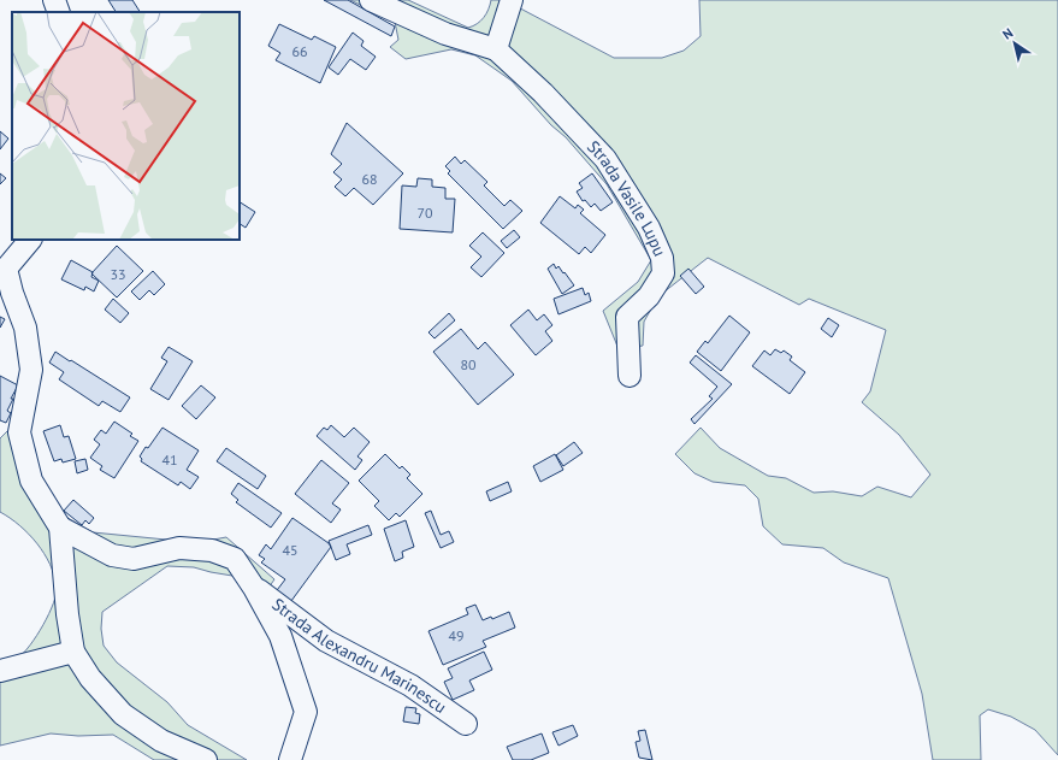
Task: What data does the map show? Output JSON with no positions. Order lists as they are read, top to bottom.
{
  "streets": {
    "street": ["Strada Vasile Lupu", "Strada Alexandru Marinescu"]
  },
  "house_numbers": [
    "66",
    "68",
    "70",
    "33",
    "80",
    "41",
    "45",
    "49"
  ],
  "north": "top left"
}
